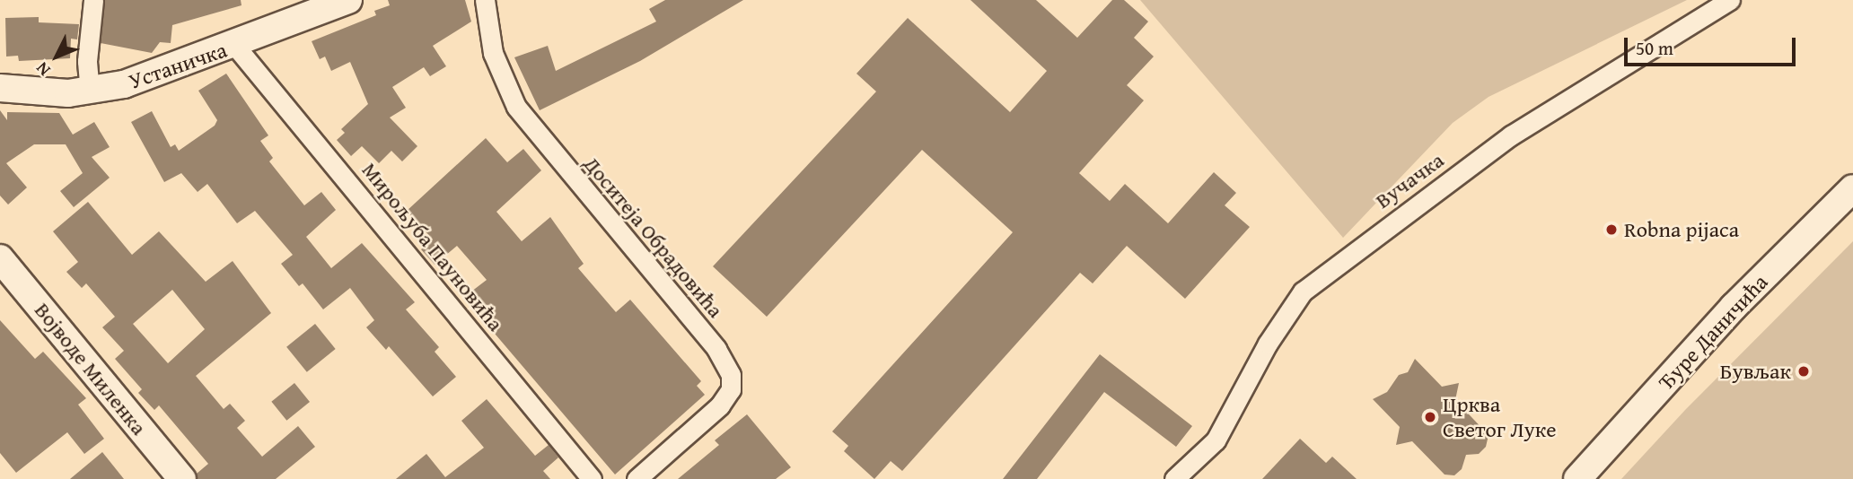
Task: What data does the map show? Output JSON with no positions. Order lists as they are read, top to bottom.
{
  "streets": {
    "street": [
      "Устаничка",
      "Вучачка",
      "Доситеја Обрадовића",
      "Мирољуба Пауновића",
      "Ђуре Даничића",
      "Војводе Миленка"
    ]
  },
  "crossings": [
    ["Устаничка", "Мирољуба Пауновића"]
  ],
  "places": ["Robna pijaca", "Бувљак", "Црква Светог Луке"],
  "scale_bar": "50 m",
  "north": "bottom left"
}
